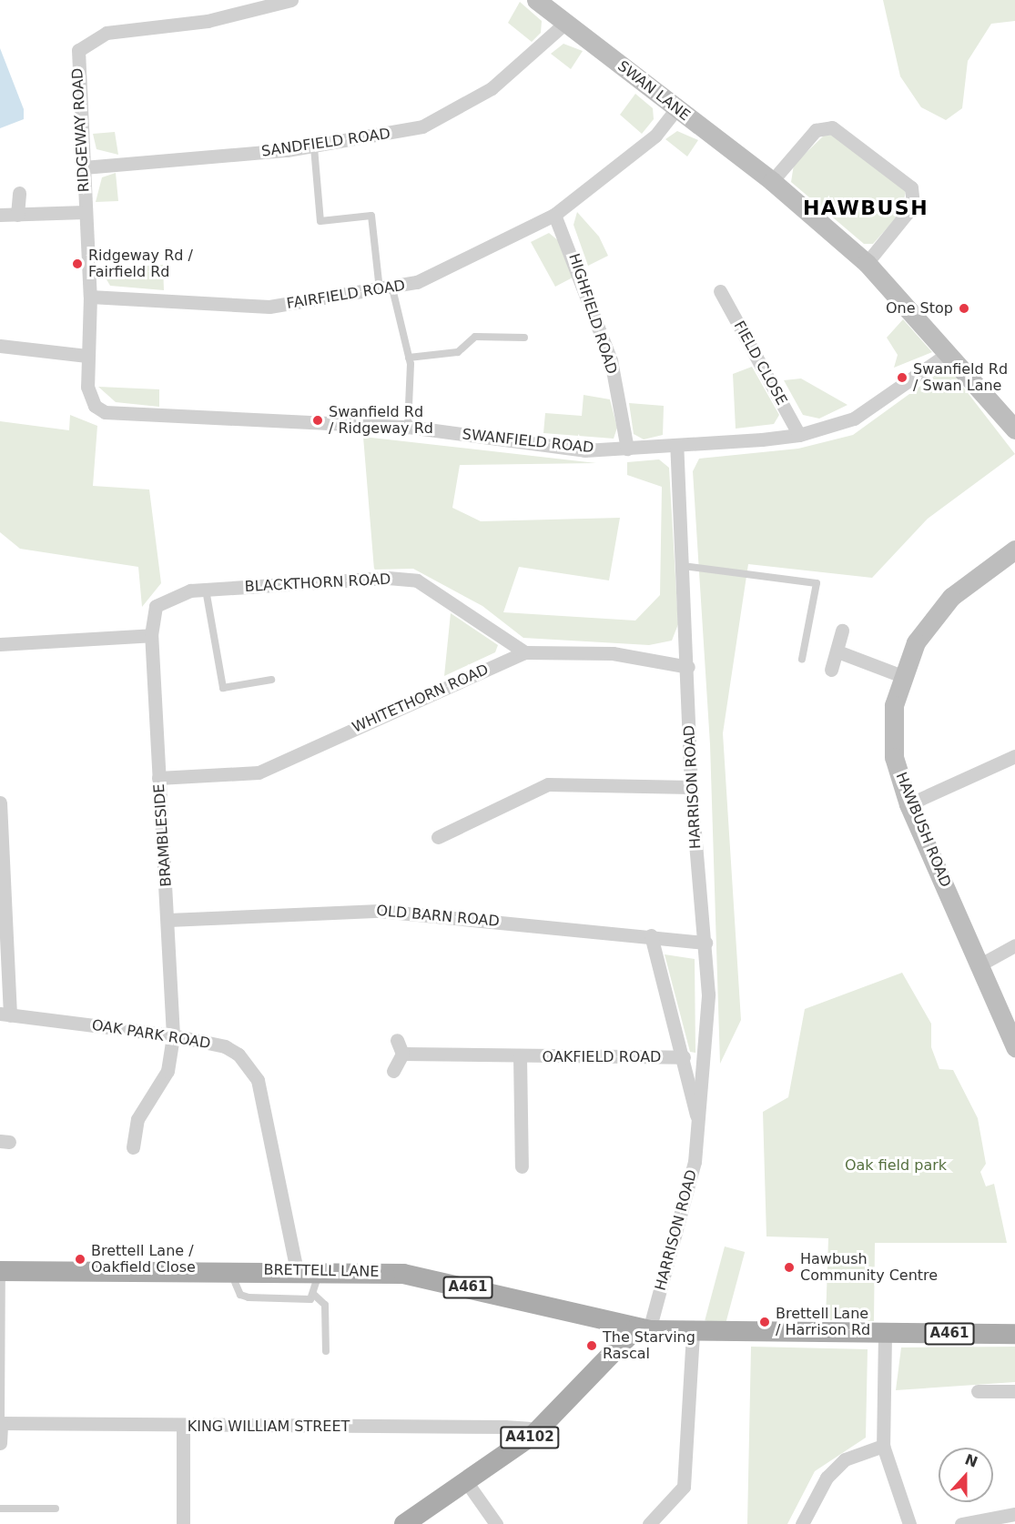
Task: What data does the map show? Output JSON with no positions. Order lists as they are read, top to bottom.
{
  "streets": {
    "main road": ["BRETTELL LANE", "A461", "A4102"],
    "street": [
      "SWAN LANE",
      "RIDGEWAY ROAD",
      "SANDFIELD ROAD",
      "FAIRFIELD ROAD",
      "HIGHFIELD ROAD",
      "FIELD CLOSE",
      "SWANFIELD ROAD",
      "BLACKTHORN ROAD",
      "WHITETHORN ROAD",
      "HARRISON ROAD",
      "HAWBUSH ROAD",
      "BRAMBLESIDE",
      "OLD BARN ROAD",
      "OAK PARK ROAD",
      "OAKFIELD ROAD",
      "KING WILLIAM STREET"
    ]
  },
  "crossings": [
    ["SWAN LANE", "SANDFIELD ROAD"],
    ["SWAN LANE", "FAIRFIELD ROAD"],
    ["SWAN LANE", "SWANFIELD ROAD"],
    ["RIDGEWAY ROAD", "SANDFIELD ROAD"],
    ["RIDGEWAY ROAD", "FAIRFIELD ROAD"],
    ["RIDGEWAY ROAD", "SWANFIELD ROAD"],
    ["FAIRFIELD ROAD", "HIGHFIELD ROAD"],
    ["HIGHFIELD ROAD", "SWANFIELD ROAD"],
    ["FIELD CLOSE", "SWANFIELD ROAD"],
    ["SWANFIELD ROAD", "HARRISON ROAD"],
    ["BLACKTHORN ROAD", "WHITETHORN ROAD"],
    ["BLACKTHORN ROAD", "BRAMBLESIDE"],
    ["WHITETHORN ROAD", "HARRISON ROAD"],
    ["WHITETHORN ROAD", "BRAMBLESIDE"],
    ["HARRISON ROAD", "OLD BARN ROAD"],
    ["HARRISON ROAD", "OAKFIELD ROAD"],
    ["HARRISON ROAD", "BRETTELL LANE"],
    ["HARRISON ROAD", "A461"],
    ["HARRISON ROAD", "A4102"],
    ["BRAMBLESIDE", "OLD BARN ROAD"],
    ["BRAMBLESIDE", "OAK PARK ROAD"],
    ["OAK PARK ROAD", "BRETTELL LANE"],
    ["BRETTELL LANE", "A461"],
    ["BRETTELL LANE", "A4102"],
    ["A461", "A4102"],
    ["KING WILLIAM STREET", "A4102"]
  ],
  "districts": ["HAWBUSH"],
  "parks": ["Oak field park"],
  "places": [
    "Ridgeway Rd / Fairfield Rd",
    "One Stop",
    "Swanfield Rd / Swan Lane",
    "Swanfield Rd / Ridgeway Rd",
    "Brettell Lane / Oakfield Close",
    "Hawbush Community Centre",
    "Brettell Lane / Harrison Rd",
    "The Starving Rascal"
  ],
  "north": "top"
}
